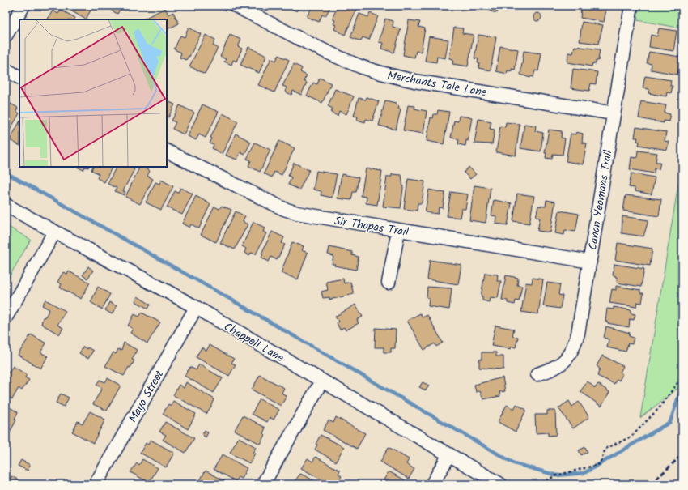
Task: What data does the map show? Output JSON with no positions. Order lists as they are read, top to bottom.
{
  "streets": {
    "street": [
      "Merchants Tale Lane",
      "Canon Yeomans Trail",
      "Sir Thopas Trail",
      "Chappell Lane",
      "Mayo Street"
    ]
  },
  "crossings": [
    ["Merchants Tale Lane", "Canon Yeomans Trail"],
    ["Canon Yeomans Trail", "Sir Thopas Trail"],
    ["Chappell Lane", "Mayo Street"]
  ]
}
